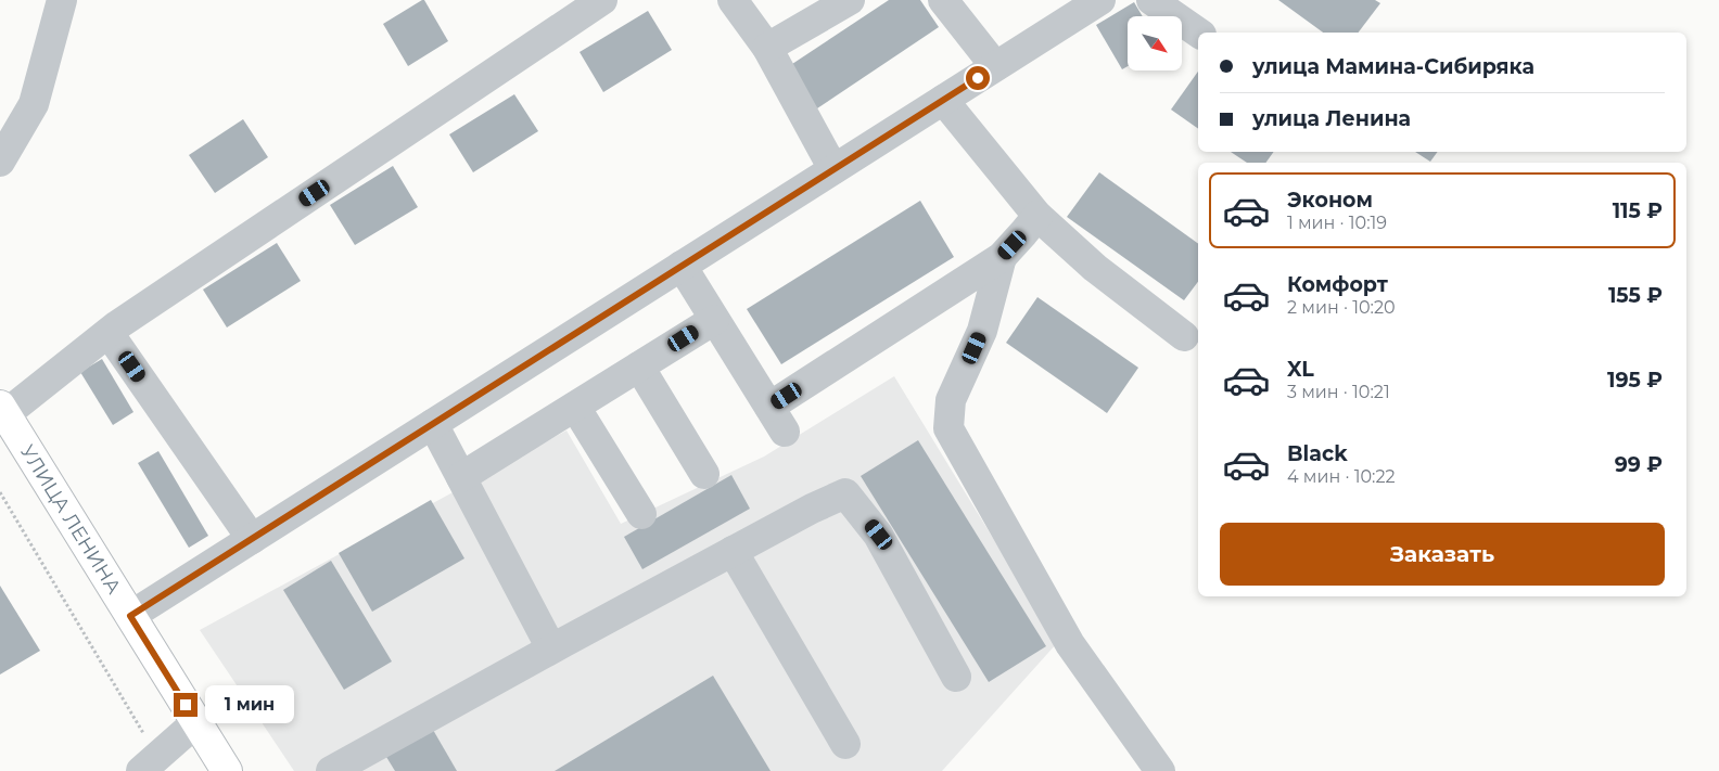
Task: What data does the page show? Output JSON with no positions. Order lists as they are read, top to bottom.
{
  "streets": {
    "main road": ["УЛИЦА ЛЕНИНА"]
  },
  "north": "bottom right",
  "page": {
    "banner": ["улица Мамина-Сибиряка", "улица Ленина"],
    "list": [
      {
        "name": "Эконом",
        "note": "1 мин · 10:19",
        "value": "115 ₽"
      },
      {
        "name": "Комфорт",
        "note": "2 мин · 10:20",
        "value": "155 ₽"
      },
      {
        "name": "XL",
        "note": "3 мин · 10:21",
        "value": "195 ₽"
      },
      {
        "name": "Black",
        "note": "4 мин · 10:22",
        "value": "99 ₽"
      }
    ],
    "buttons": "Заказать",
    "bubble": "1 мин"
  }
}
